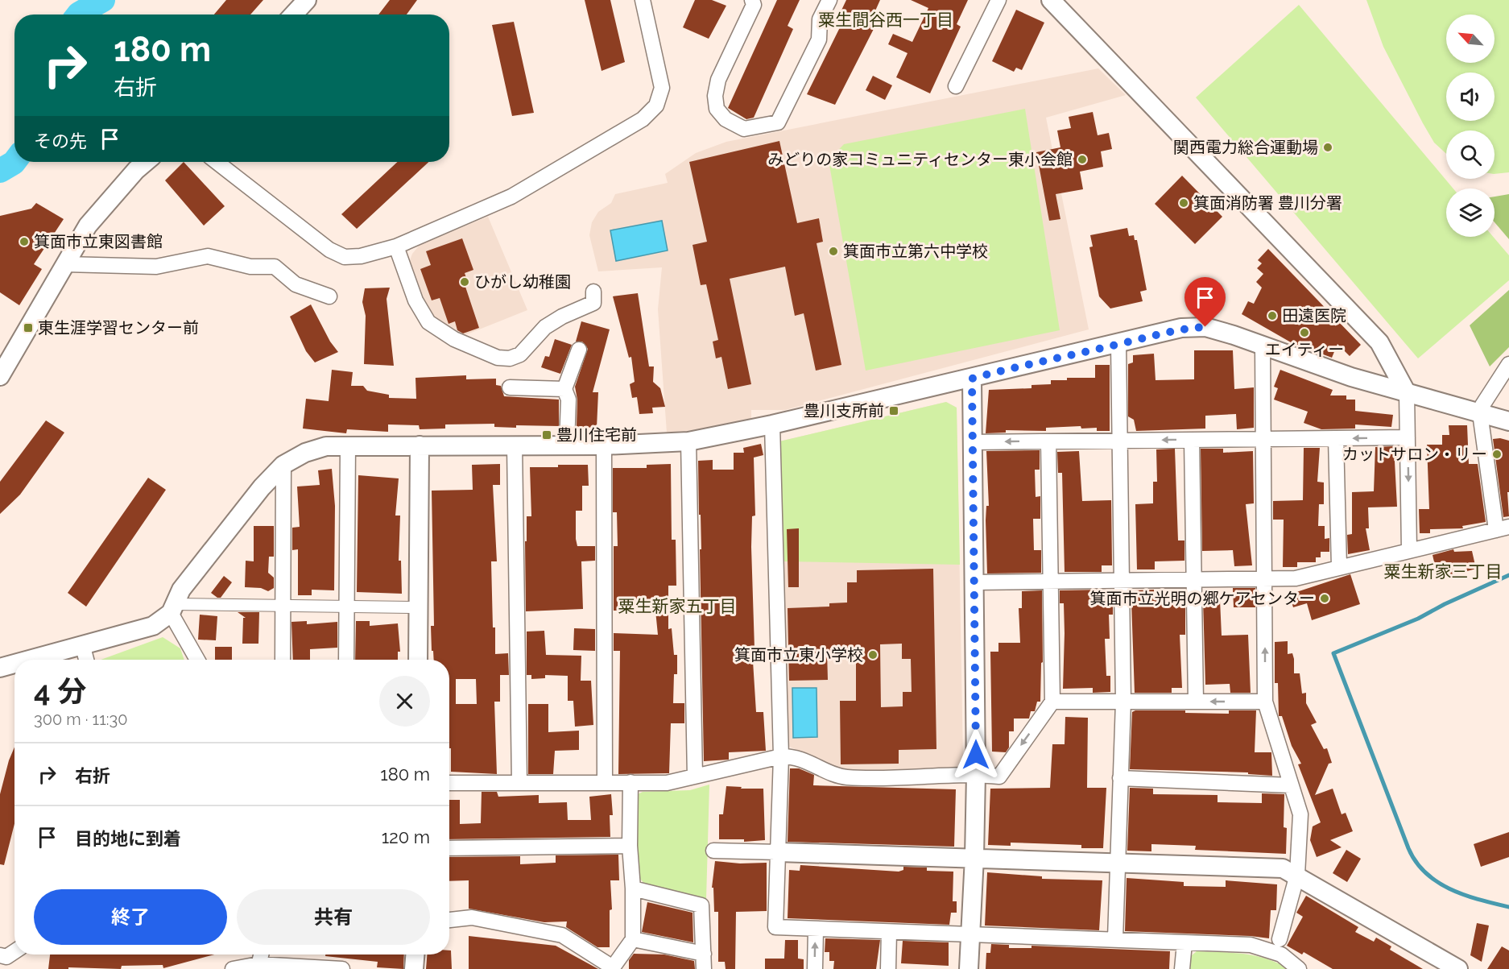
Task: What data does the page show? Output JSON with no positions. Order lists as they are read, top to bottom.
{
  "districts": ["粟生間谷西一丁目", "粟生新家三丁目", "粟生新家五丁目"],
  "places": {
    "other": [
      "関西電力総合運動場",
      "みどりの家コミュニティセンター東小会館",
      "箕面消防署 豊川分署",
      "箕面市立東図書館",
      "箕面市立第六中学校",
      "ひがし幼稚園",
      "田遠医院",
      "エイティー",
      "カットサロン・リー",
      "箕面市立光明の郷ケアセンター",
      "箕面市立東小学校"
    ],
    "transit": ["東生涯学習センター前", "豊川支所前", "豊川住宅前"]
  },
  "north": "top left",
  "page": {
    "turn": ["180 m", "右折"],
    "then": "その先",
    "heading": ["4 分", "300 m · 11:30"],
    "list": [
      {
        "name": "右折",
        "value": "180 m"
      },
      {
        "name": "目的地に到着",
        "value": "120 m"
      }
    ],
    "buttons": ["終了", "共有"]
  }
}
